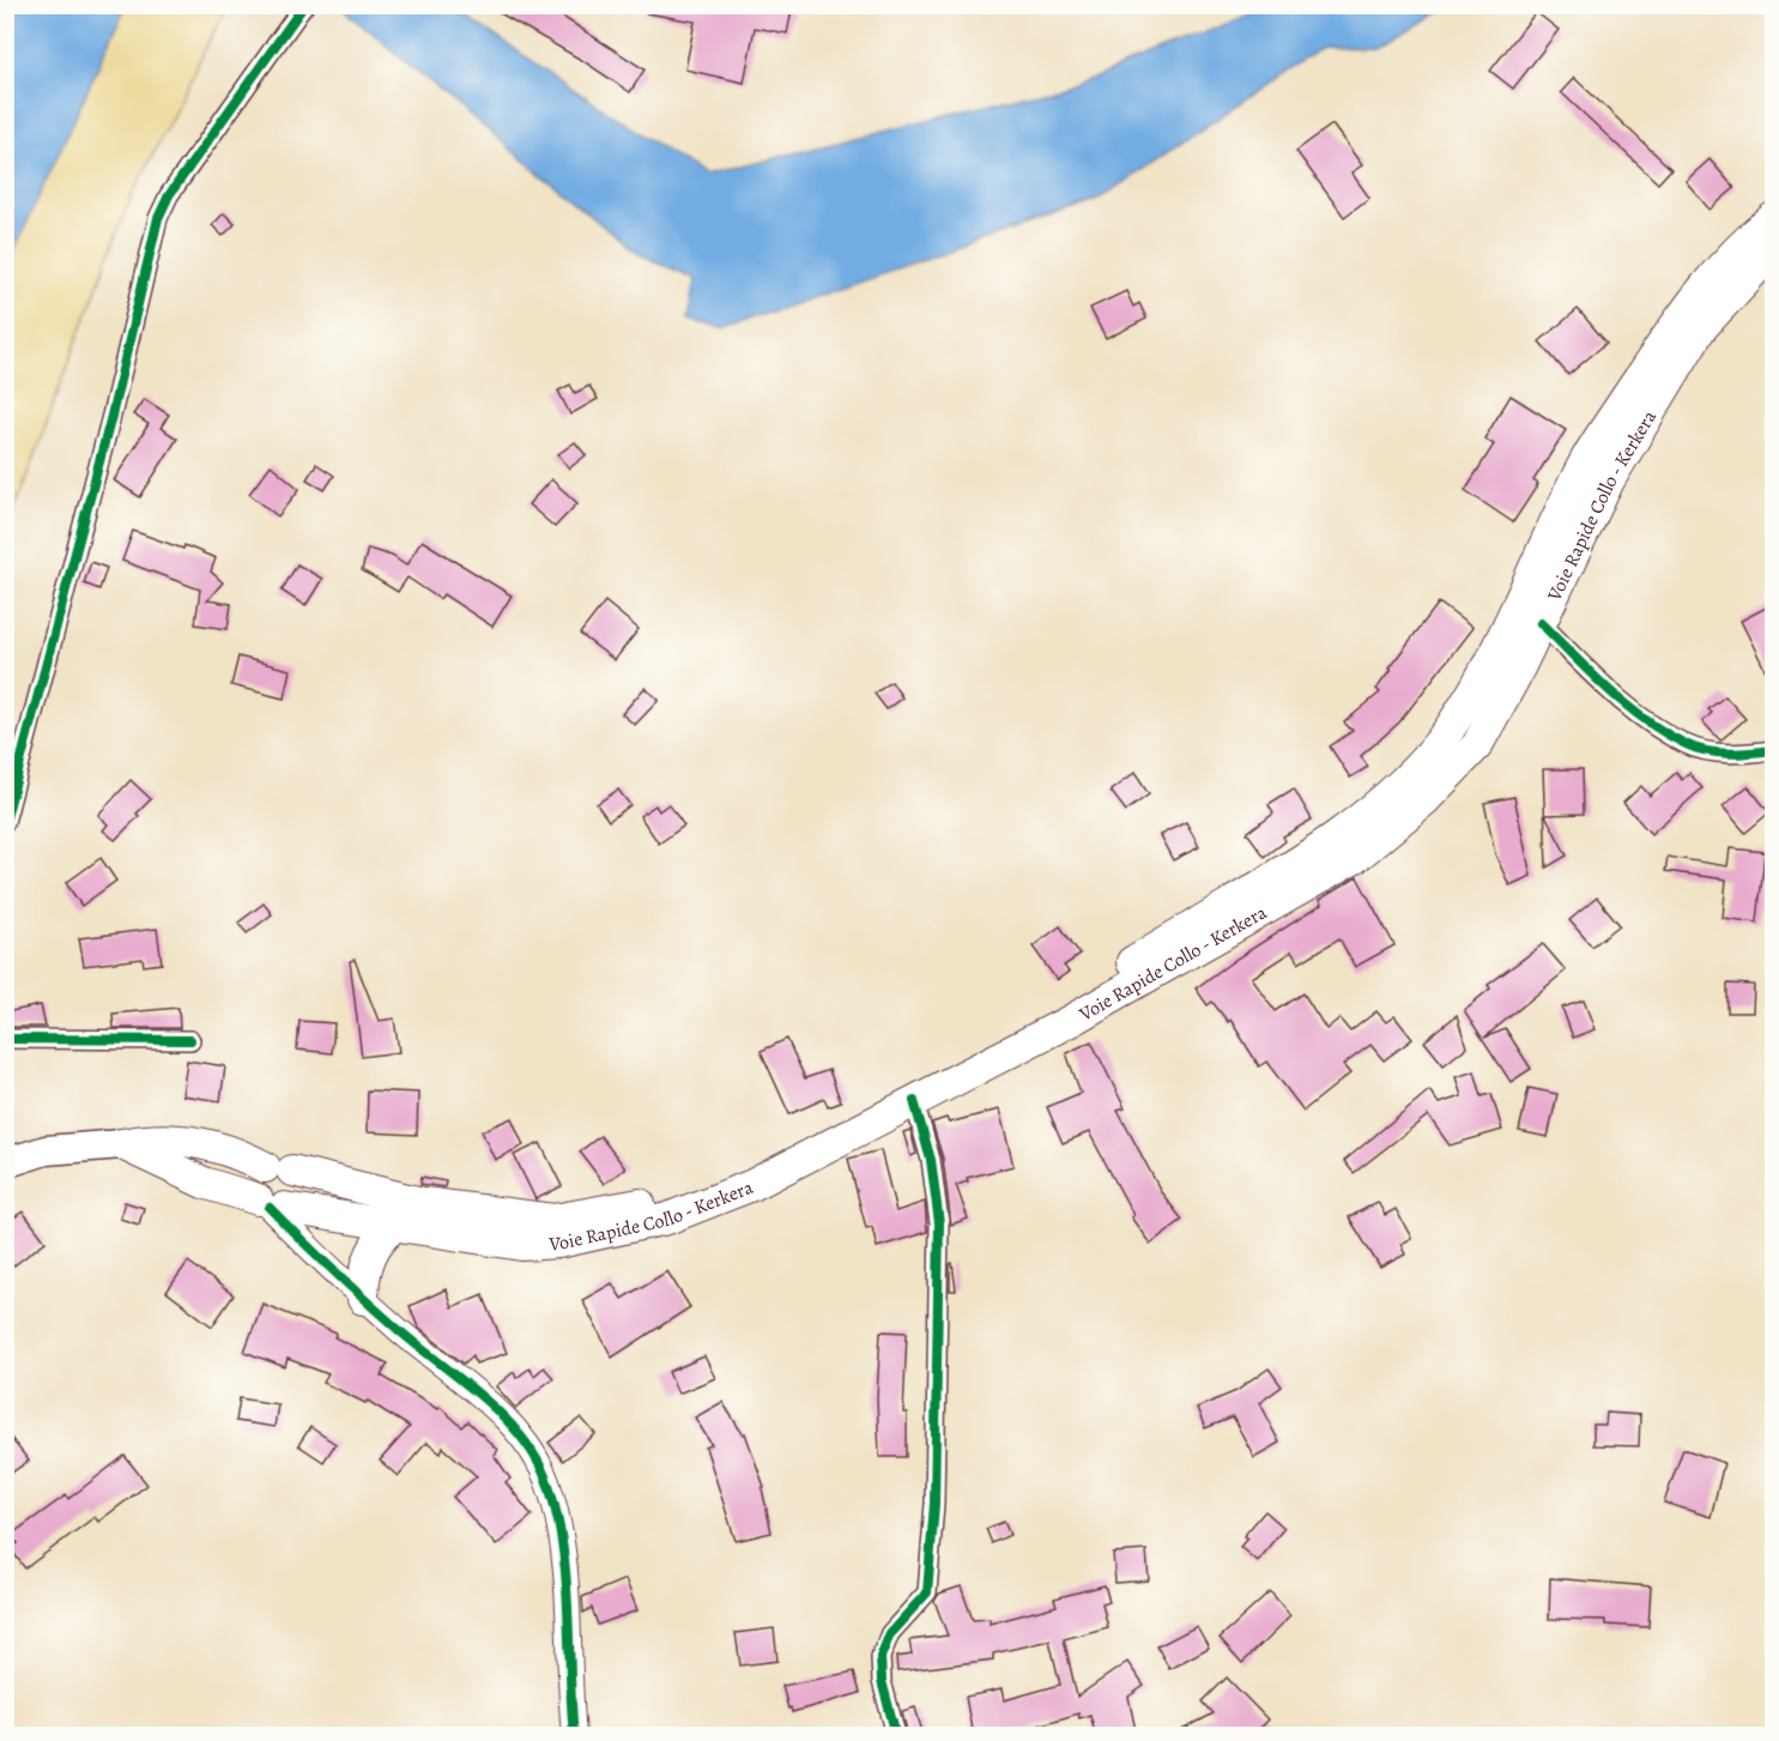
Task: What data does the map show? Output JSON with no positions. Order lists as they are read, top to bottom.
{
  "streets": {
    "highway": ["Voie Rapide Collo - Kerkera"]
  }
}
